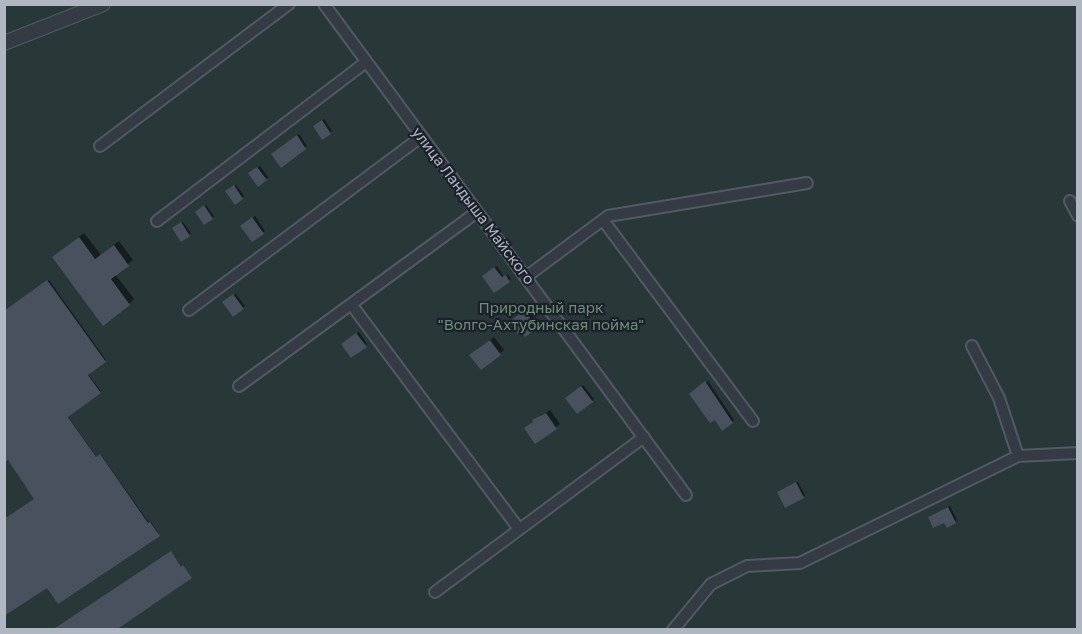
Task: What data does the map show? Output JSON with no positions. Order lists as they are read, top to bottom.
{
  "streets": {
    "street": ["улица Ландыша Майского"]
  },
  "parks": ["Природный парк \"Волго-Ахтубинская пойма\""]
}
